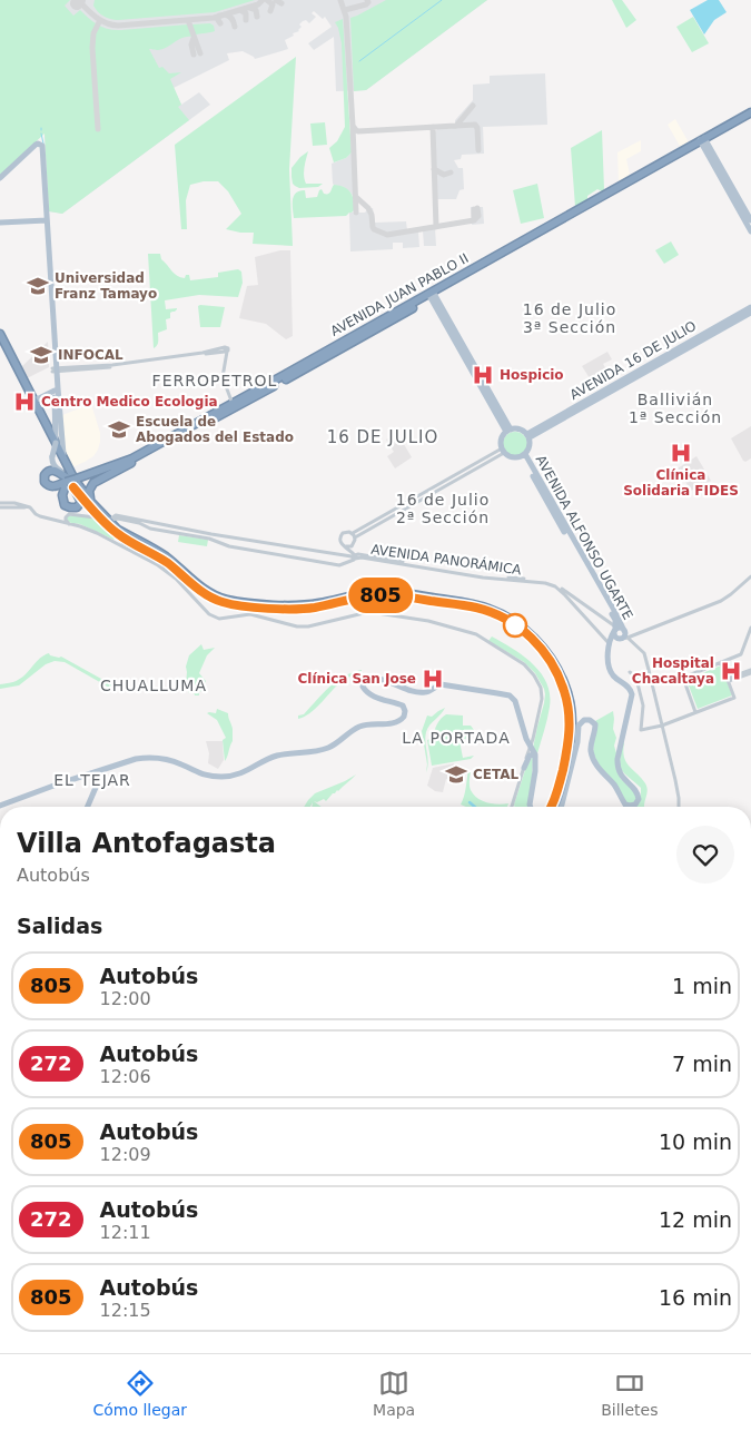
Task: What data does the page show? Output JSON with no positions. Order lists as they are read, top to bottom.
{
  "streets": {
    "highway": ["AVENIDA JUAN PABLO II"],
    "main road": ["AVENIDA 16 DE JULIO", "AVENIDA ALFONSO UGARTE"],
    "street": ["AVENIDA PANORÁMICA"]
  },
  "crossings": [
    ["AVENIDA 16 DE JULIO", "AVENIDA ALFONSO UGARTE"],
    ["AVENIDA ALFONSO UGARTE", "AVENIDA PANORÁMICA"]
  ],
  "districts": [
    "16 de Julio 3ª Sección",
    "FERROPETROL",
    "Ballivián 1ª Sección",
    "16 DE JULIO",
    "16 de Julio 2ª Sección",
    "CHUALLUMA",
    "LA PORTADA",
    "EL TEJAR"
  ],
  "places": {
    "school or university": [
      "Universidad Franz Tamayo",
      "INFOCAL",
      "Escuela de Abogados del Estado",
      "CETAL"
    ],
    "hospital": [
      "Hospicio",
      "Centro Medico Ecologia",
      "Clínica Solidaria FIDES",
      "Hospital Chacaltaya",
      "Clínica San Jose"
    ]
  },
  "lines": ["bus line 805"],
  "page": {
    "on_map": "805",
    "heading": [
      ["Villa Antofagasta", "Autobús"],
      "Salidas"
    ],
    "list": [
      {
        "mark": "805",
        "name": "Autobús",
        "note": "12:00",
        "value": "1 min"
      },
      {
        "mark": "272",
        "name": "Autobús",
        "note": "12:06",
        "value": "7 min"
      },
      {
        "mark": "805",
        "name": "Autobús",
        "note": "12:09",
        "value": "10 min"
      },
      {
        "mark": "272",
        "name": "Autobús",
        "note": "12:11",
        "value": "12 min"
      },
      {
        "mark": "805",
        "name": "Autobús",
        "note": "12:15",
        "value": "16 min"
      }
    ],
    "tabs": ["Cómo llegar", "Mapa", "Billetes"]
  }
}
